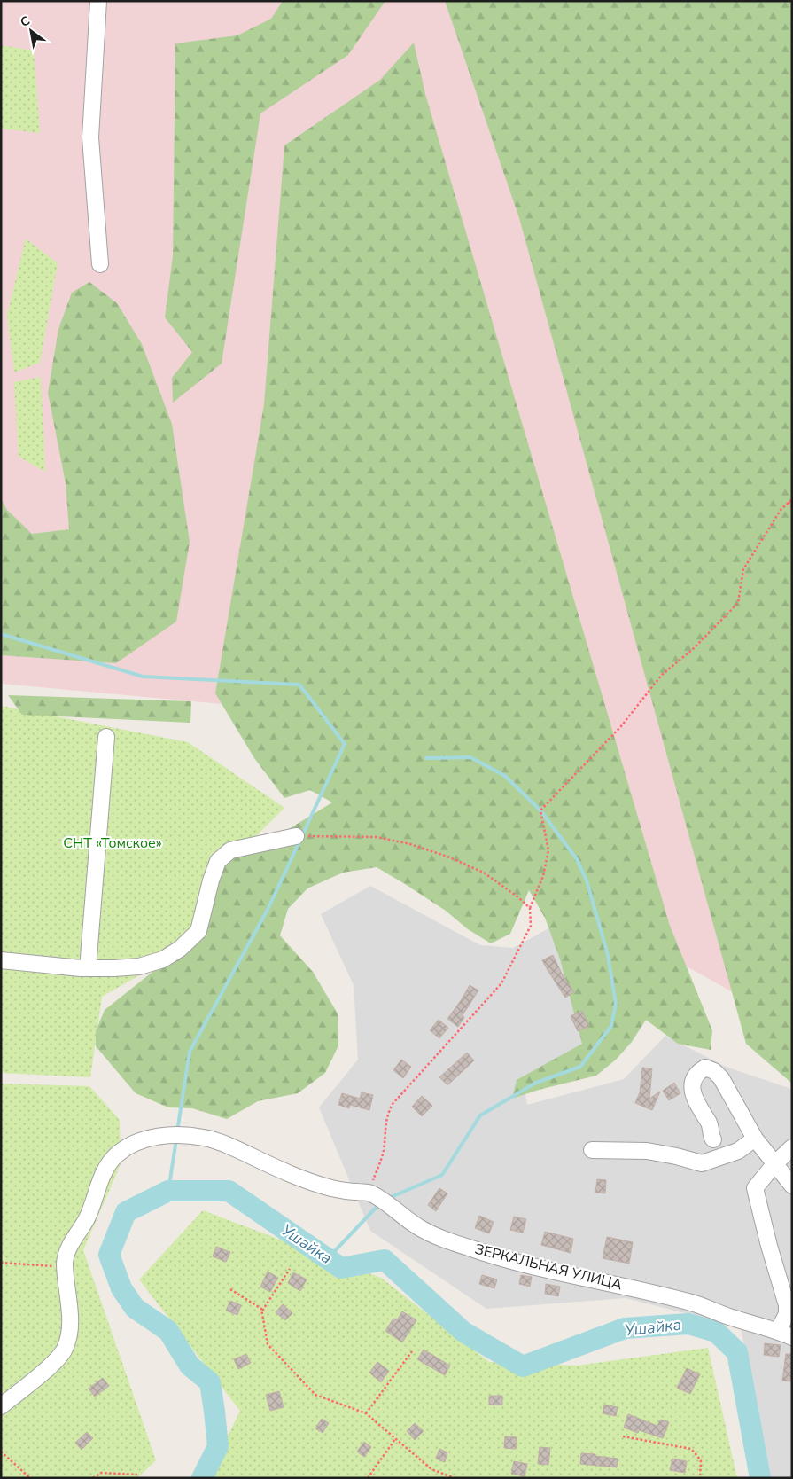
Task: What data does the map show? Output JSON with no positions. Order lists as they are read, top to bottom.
{
  "streets": {
    "street": ["ЗЕРКАЛЬНАЯ УЛИЦА"]
  },
  "water": ["Ушайка"],
  "parks": ["СНТ «Томское»"],
  "north": "top left"
}
